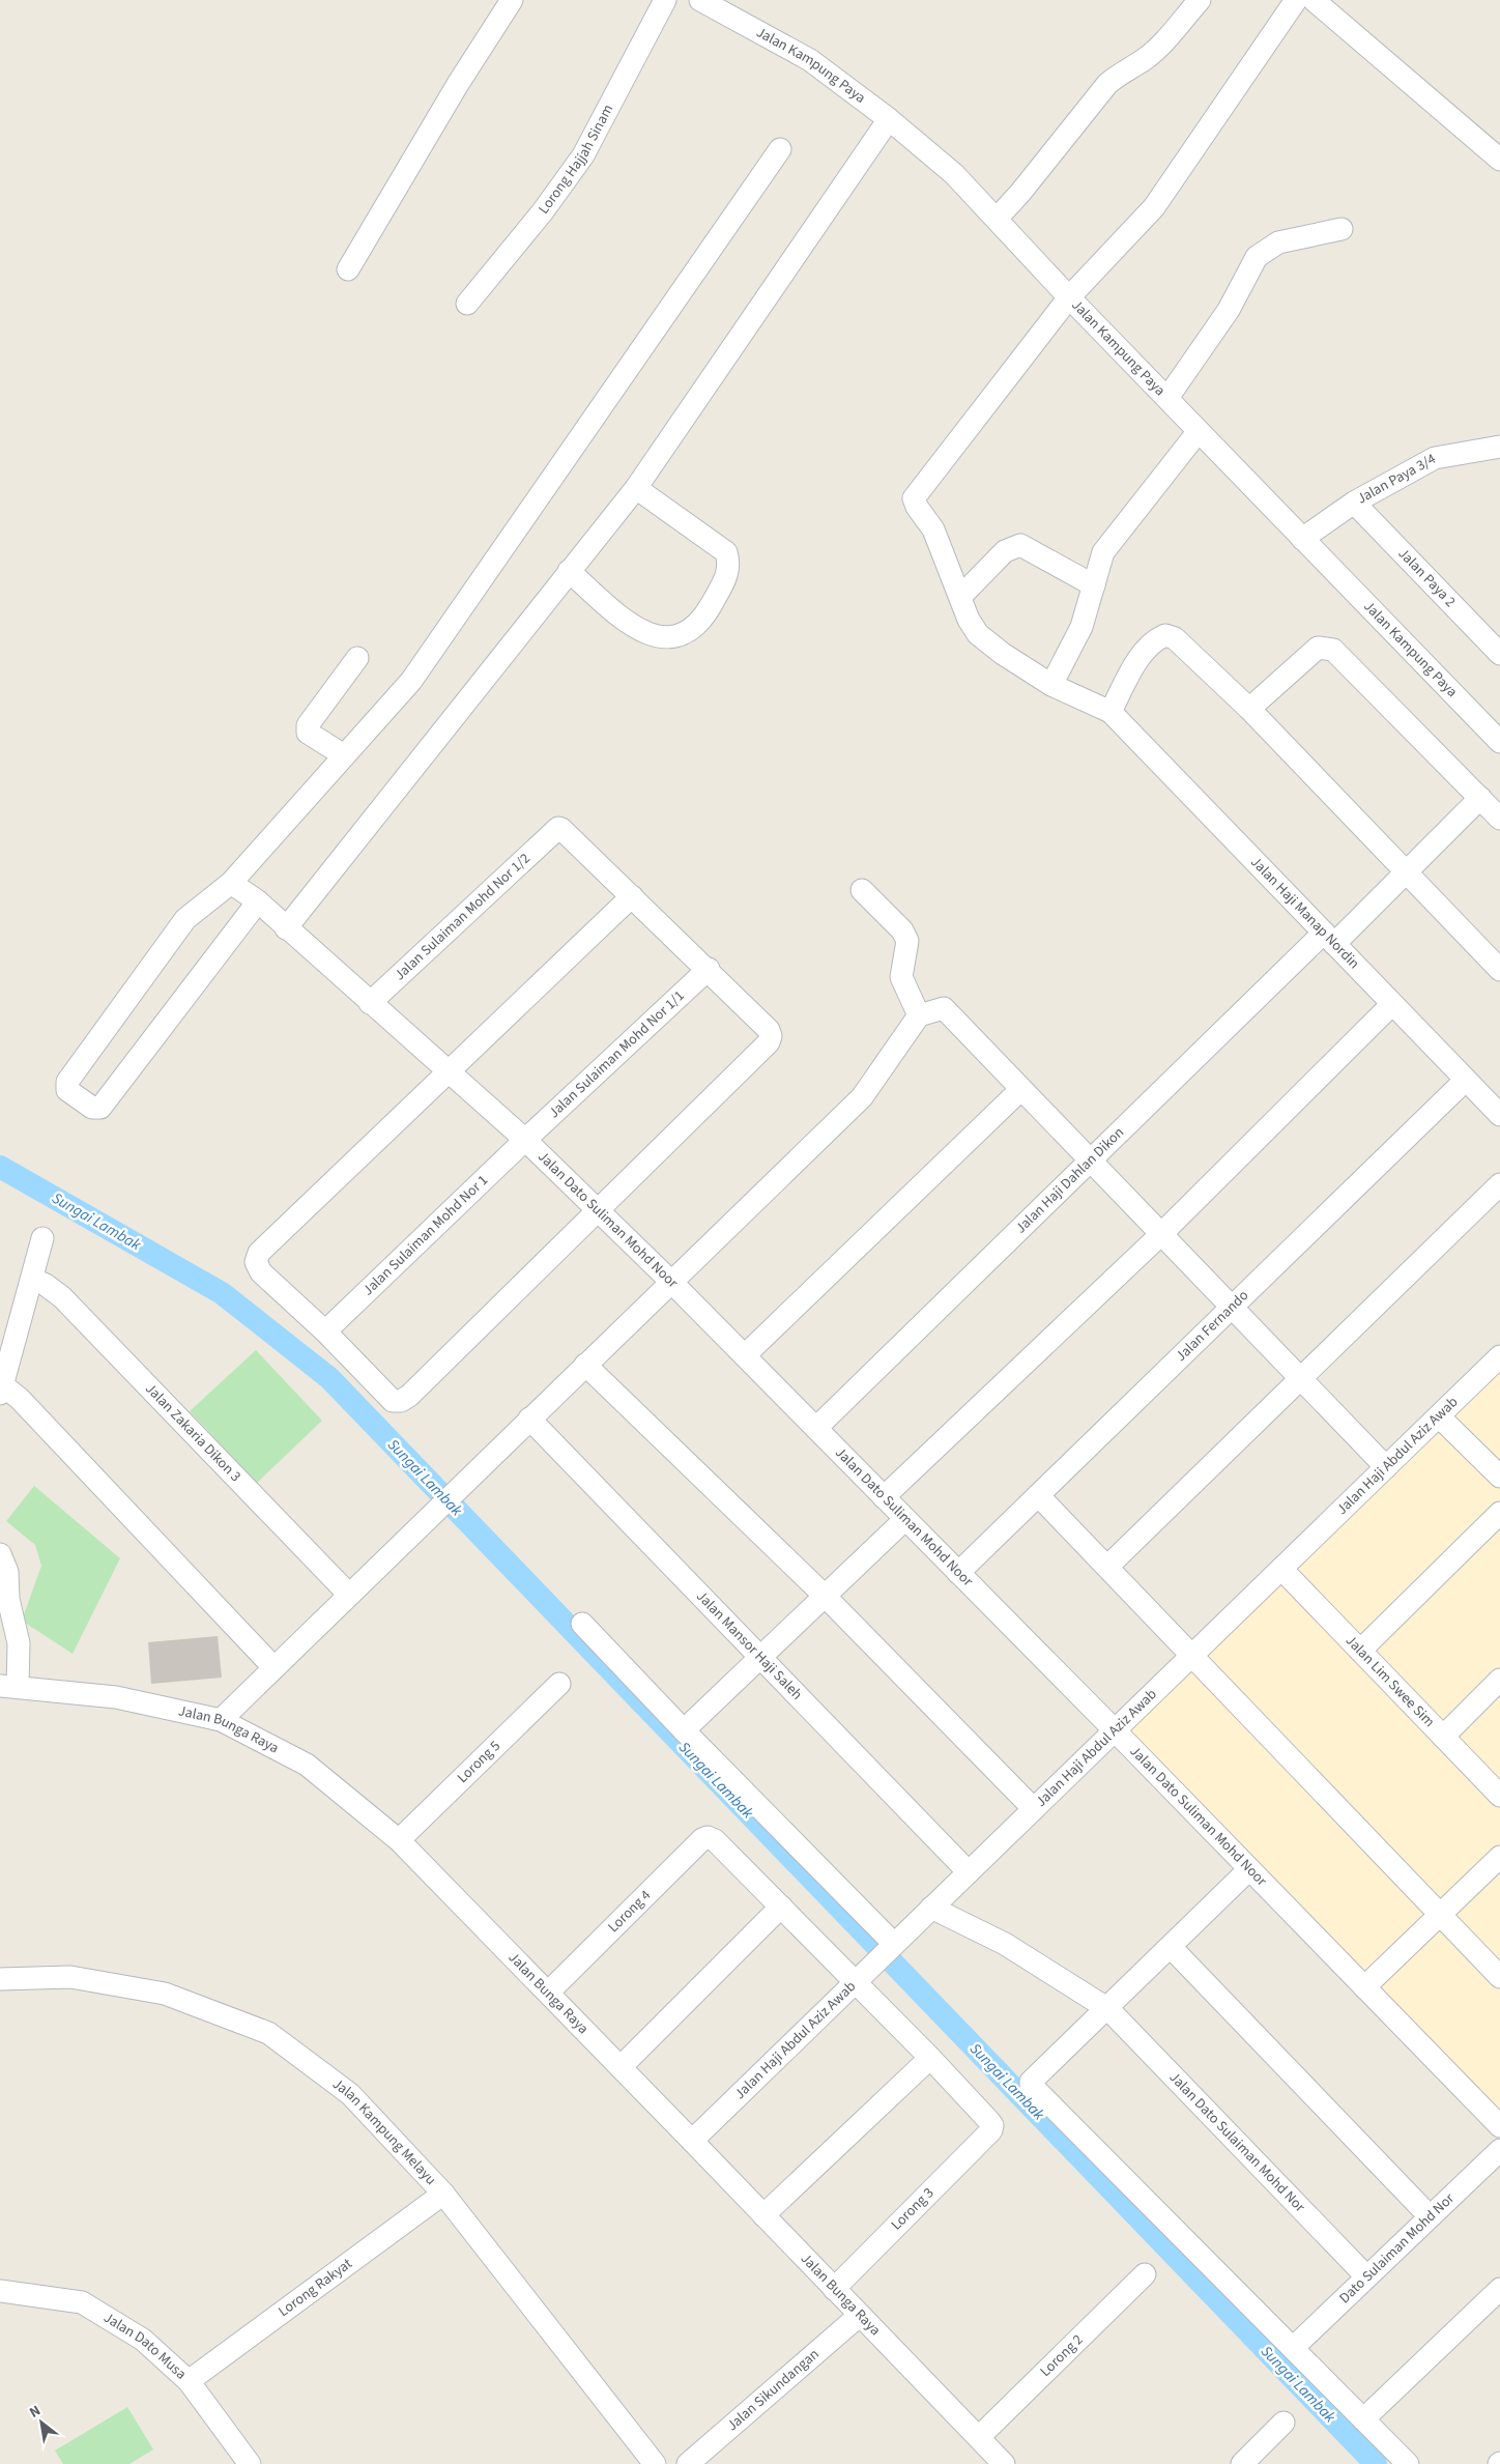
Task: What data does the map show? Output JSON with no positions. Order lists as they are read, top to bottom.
{
  "streets": {
    "street": [
      "Jalan Kampung Paya",
      "Lorong Hajjah Sinam",
      "Jalan Paya 3/4",
      "Jalan Paya 2",
      "Jalan Haji Manap Nordin",
      "Jalan Sulaiman Mohd Nor 1/2",
      "Jalan Sulaiman Mohd Nor 1/1",
      "Jalan Haji Dahlan Dikon",
      "Jalan Dato Suliman Mohd Noor",
      "Jalan Sulaiman Mohd Nor 1",
      "Jalan Fernando",
      "Jalan Zakaria Dikon 3",
      "Jalan Haji Abdul Aziz Awab",
      "Jalan Mansor Haji Saleh",
      "Jalan Lim Swee Sim",
      "Jalan Bunga Raya",
      "Lorong 5",
      "Lorong 4",
      "Jalan Kampung Melayu",
      "Jalan Dato Sulaiman Mohd Nor",
      "Lorong 3",
      "Dato Sulaiman Mohd Nor",
      "Lorong Rakyat",
      "Jalan Dato Musa",
      "Lorong 2",
      "Jalan Sikundangan"
    ]
  },
  "crossings": [
    ["Jalan Kampung Paya", "Jalan Paya 3/4"],
    ["Jalan Paya 3/4", "Jalan Paya 2"],
    ["Jalan Haji Manap Nordin", "Jalan Haji Dahlan Dikon"],
    ["Jalan Haji Manap Nordin", "Jalan Fernando"],
    ["Jalan Sulaiman Mohd Nor 1/2", "Jalan Dato Suliman Mohd Noor"],
    ["Jalan Sulaiman Mohd Nor 1/1", "Jalan Dato Suliman Mohd Noor"],
    ["Jalan Sulaiman Mohd Nor 1/1", "Jalan Sulaiman Mohd Nor 1"],
    ["Jalan Haji Dahlan Dikon", "Jalan Dato Suliman Mohd Noor"],
    ["Jalan Dato Suliman Mohd Noor", "Jalan Sulaiman Mohd Nor 1"],
    ["Jalan Dato Suliman Mohd Noor", "Jalan Fernando"],
    ["Jalan Dato Suliman Mohd Noor", "Jalan Haji Abdul Aziz Awab"],
    ["Jalan Haji Abdul Aziz Awab", "Jalan Mansor Haji Saleh"],
    ["Jalan Haji Abdul Aziz Awab", "Jalan Lim Swee Sim"],
    ["Jalan Haji Abdul Aziz Awab", "Jalan Bunga Raya"],
    ["Jalan Haji Abdul Aziz Awab", "Jalan Dato Sulaiman Mohd Nor"],
    ["Jalan Bunga Raya", "Lorong 5"],
    ["Jalan Bunga Raya", "Lorong 4"],
    ["Jalan Bunga Raya", "Lorong 3"],
    ["Jalan Bunga Raya", "Lorong 2"],
    ["Jalan Bunga Raya", "Jalan Sikundangan"],
    ["Jalan Kampung Melayu", "Lorong Rakyat"],
    ["Jalan Dato Sulaiman Mohd Nor", "Dato Sulaiman Mohd Nor"],
    ["Lorong Rakyat", "Jalan Dato Musa"]
  ],
  "water": ["Sungai Lambak"],
  "north": "top left"
}
